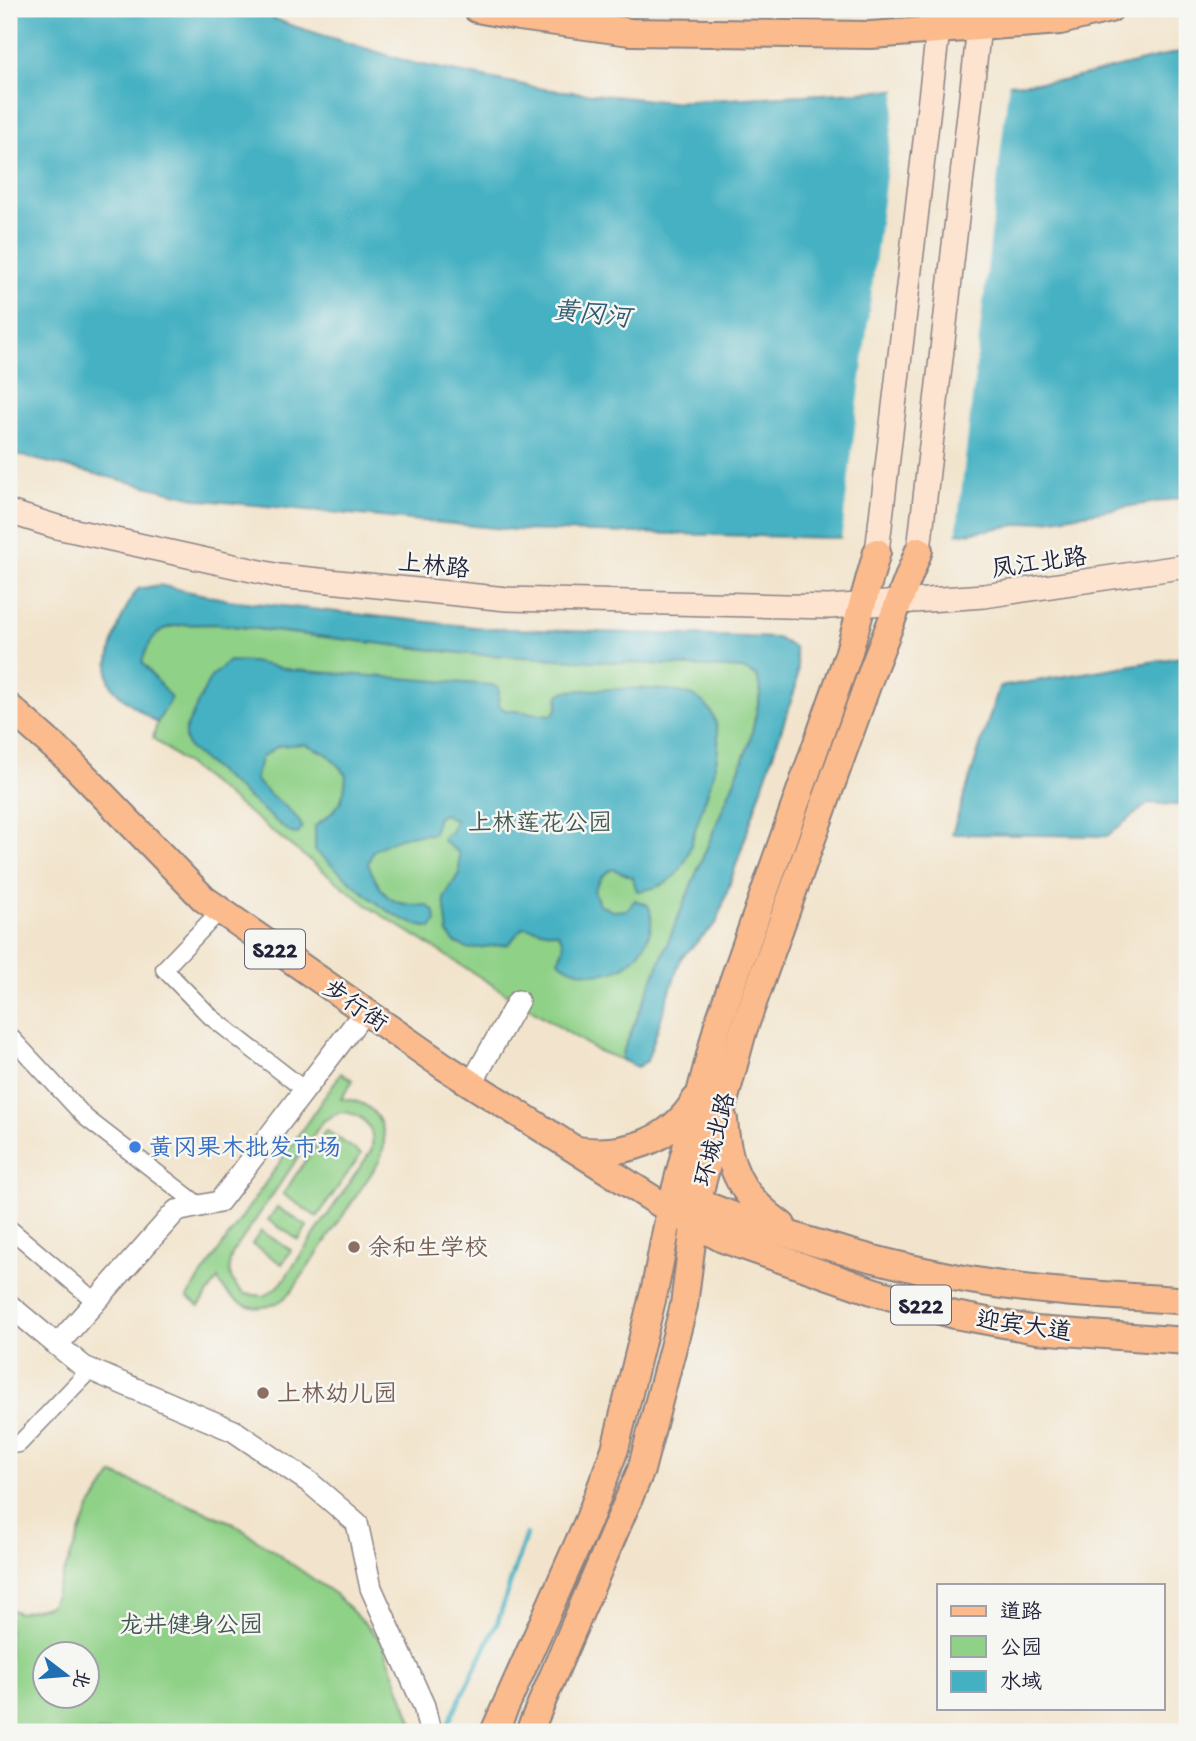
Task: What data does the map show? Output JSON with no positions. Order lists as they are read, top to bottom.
{
  "streets": {
    "main road": [
      "凤江北路",
      "上林路",
      "S222",
      "步行街",
      "环城北路",
      "迎宾大道"
    ]
  },
  "crossings": [
    ["凤江北路", "上林路"],
    ["凤江北路", "环城北路"],
    ["上林路", "环城北路"],
    ["步行街", "环城北路"],
    ["步行街", "迎宾大道"],
    ["环城北路", "迎宾大道"]
  ],
  "water": ["黄冈河"],
  "parks": ["上林莲花公园", "龙井健身公园"],
  "places": ["黄冈果木批发市场", "余和生学校", "上林幼儿园"],
  "legend": ["道路", "公园", "水域"],
  "north": "right"
}
